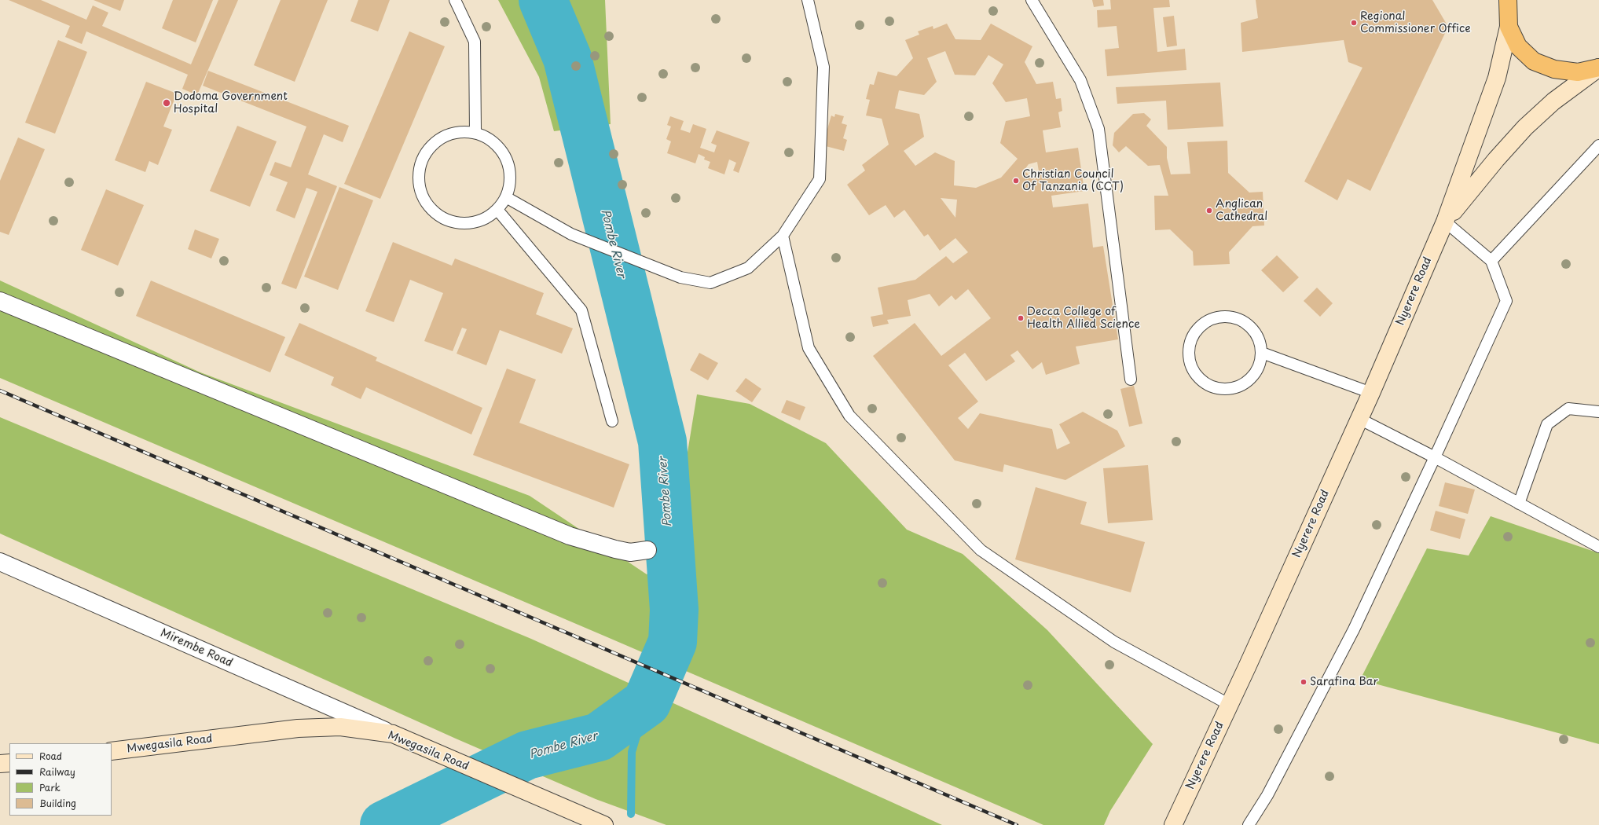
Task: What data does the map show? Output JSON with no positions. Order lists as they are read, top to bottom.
{
  "streets": {
    "main road": ["Nyerere Road", "Mwegasila Road"],
    "street": ["Mirembe Road"]
  },
  "crossings": [
    ["Mirembe Road", "Mwegasila Road"]
  ],
  "water": ["Pombe River"],
  "places": [
    "Regional Commissioner Office",
    "Dodoma Government Hospital",
    "Christian Council Of Tanzania (CCT)",
    "Anglican Cathedral",
    "Decca College of Health Allied Science",
    "Sarafina Bar"
  ],
  "legend": [
    "Road",
    "Railway",
    "Park",
    "Building"
  ]
}
